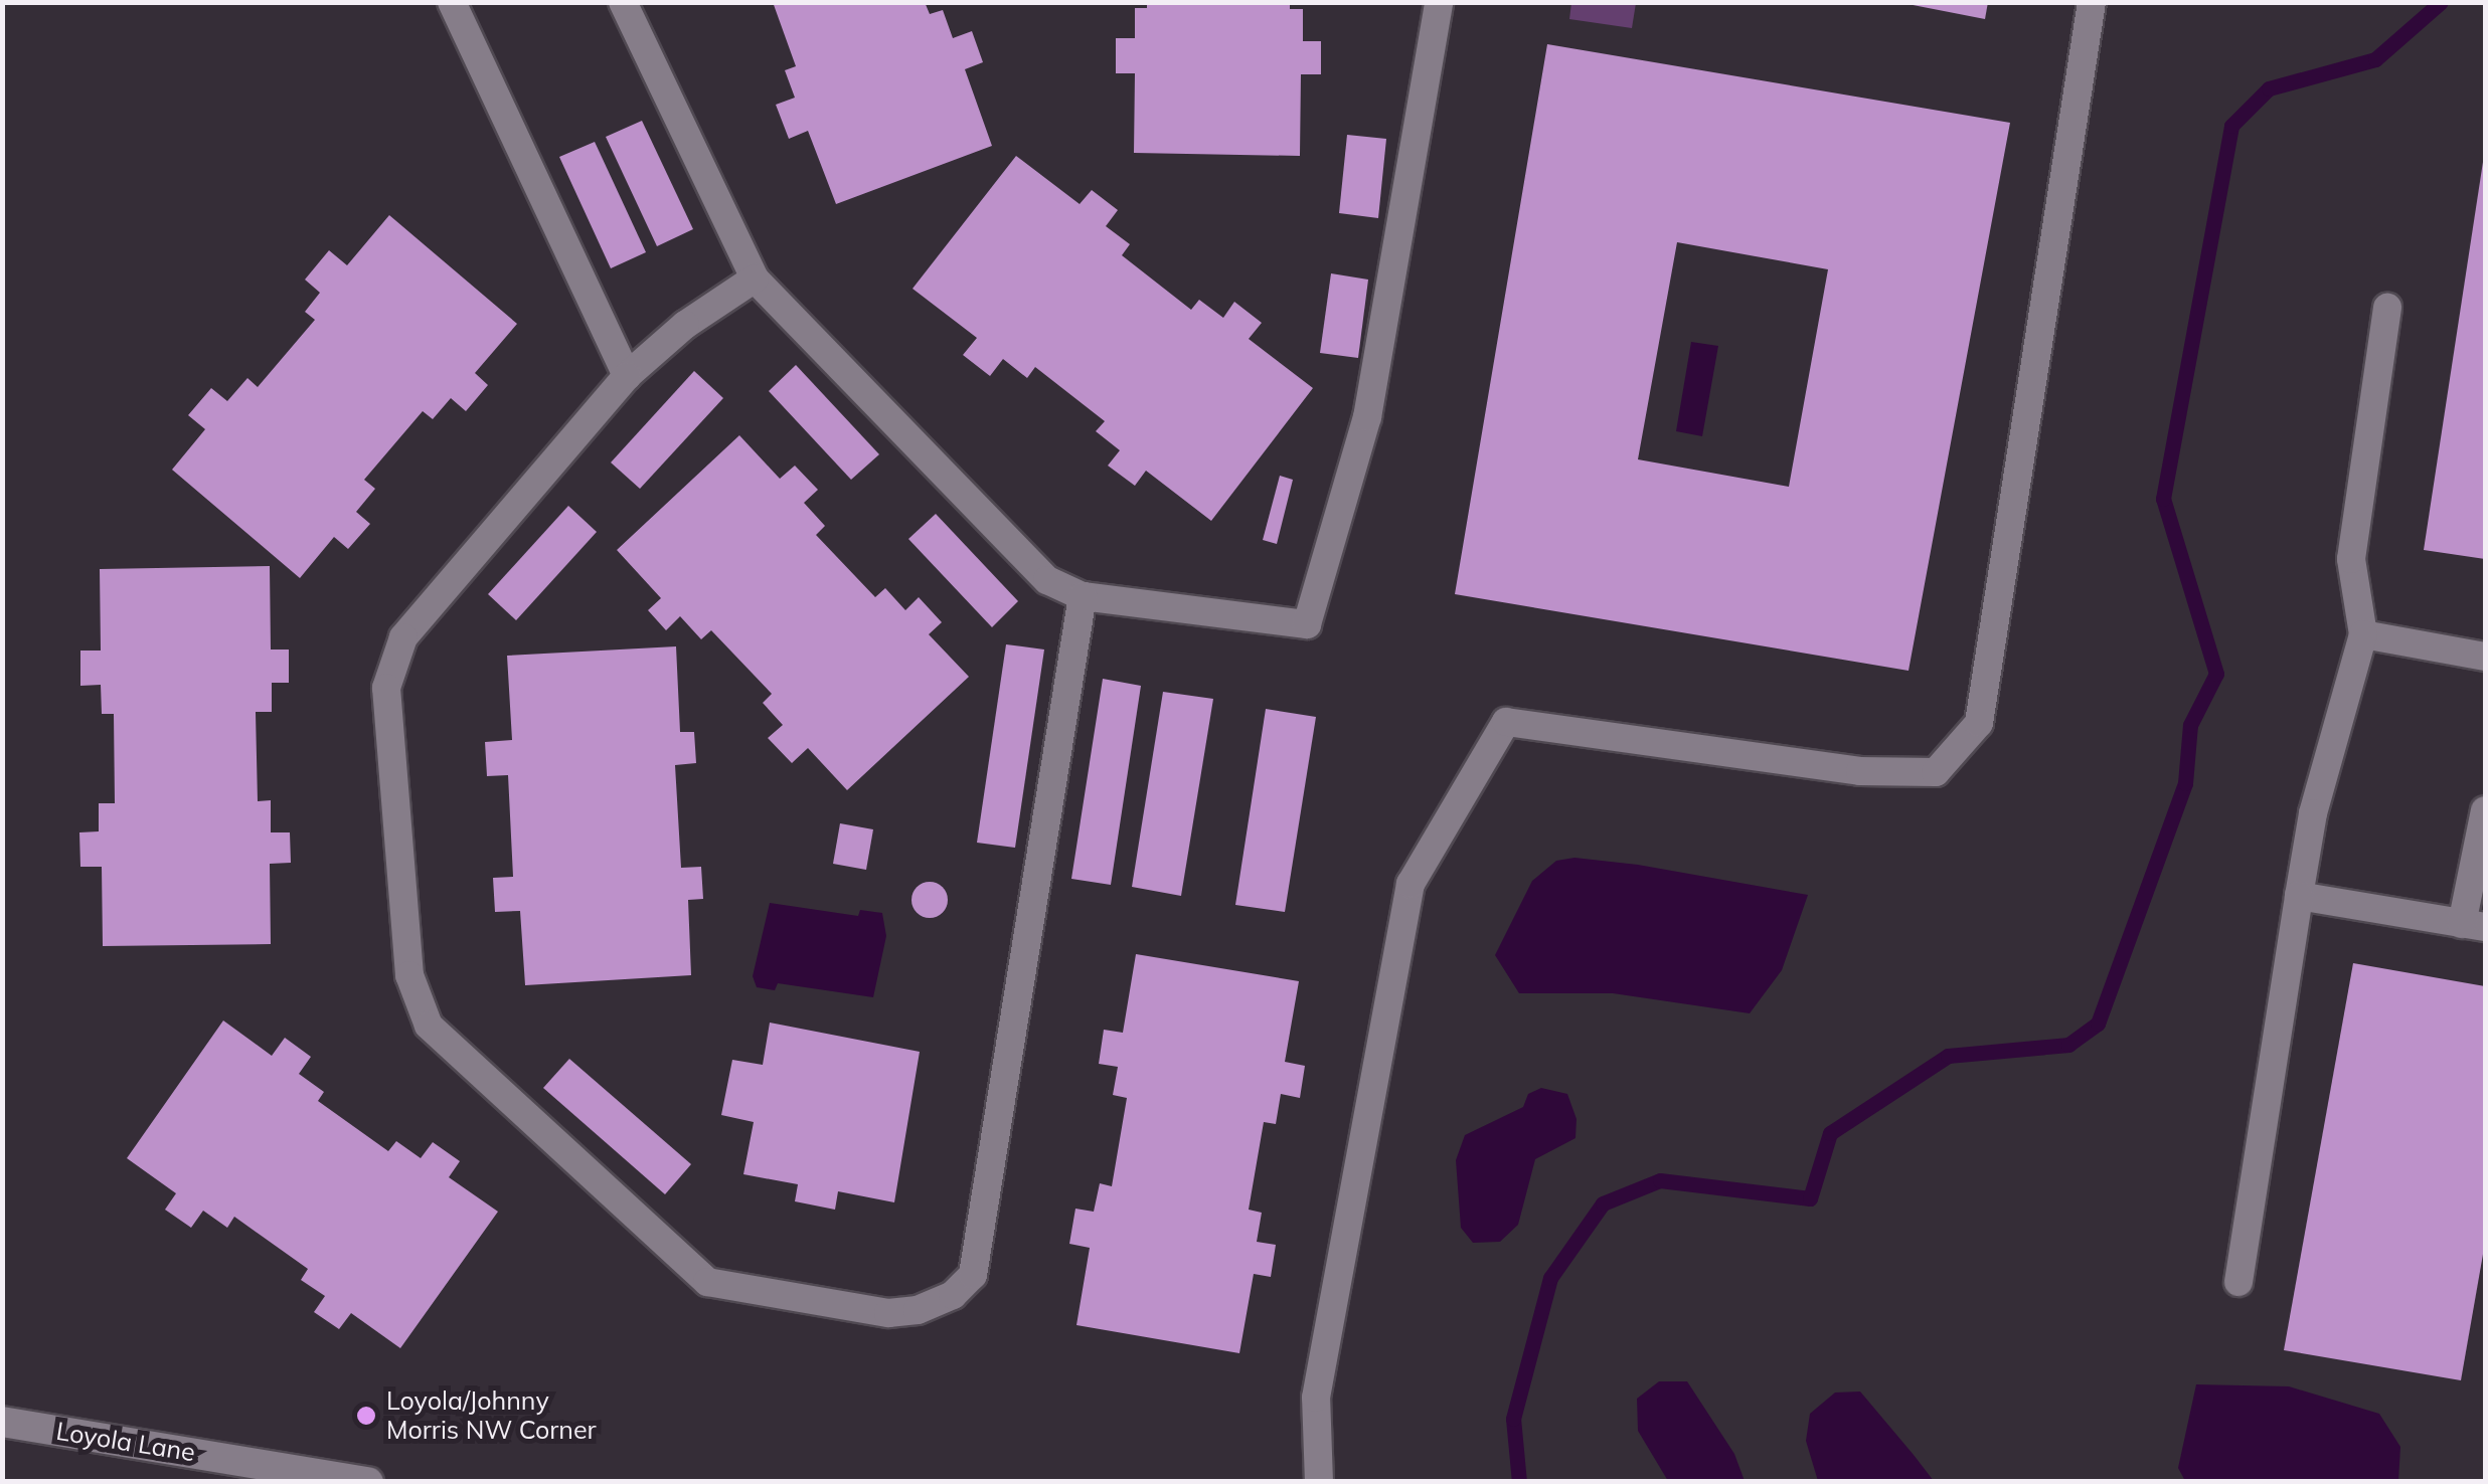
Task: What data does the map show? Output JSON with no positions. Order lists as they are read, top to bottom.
{
  "streets": {
    "main road": ["Loyola Lane"]
  },
  "places": ["Loyola/Johnny Morris NW Corner"]
}
